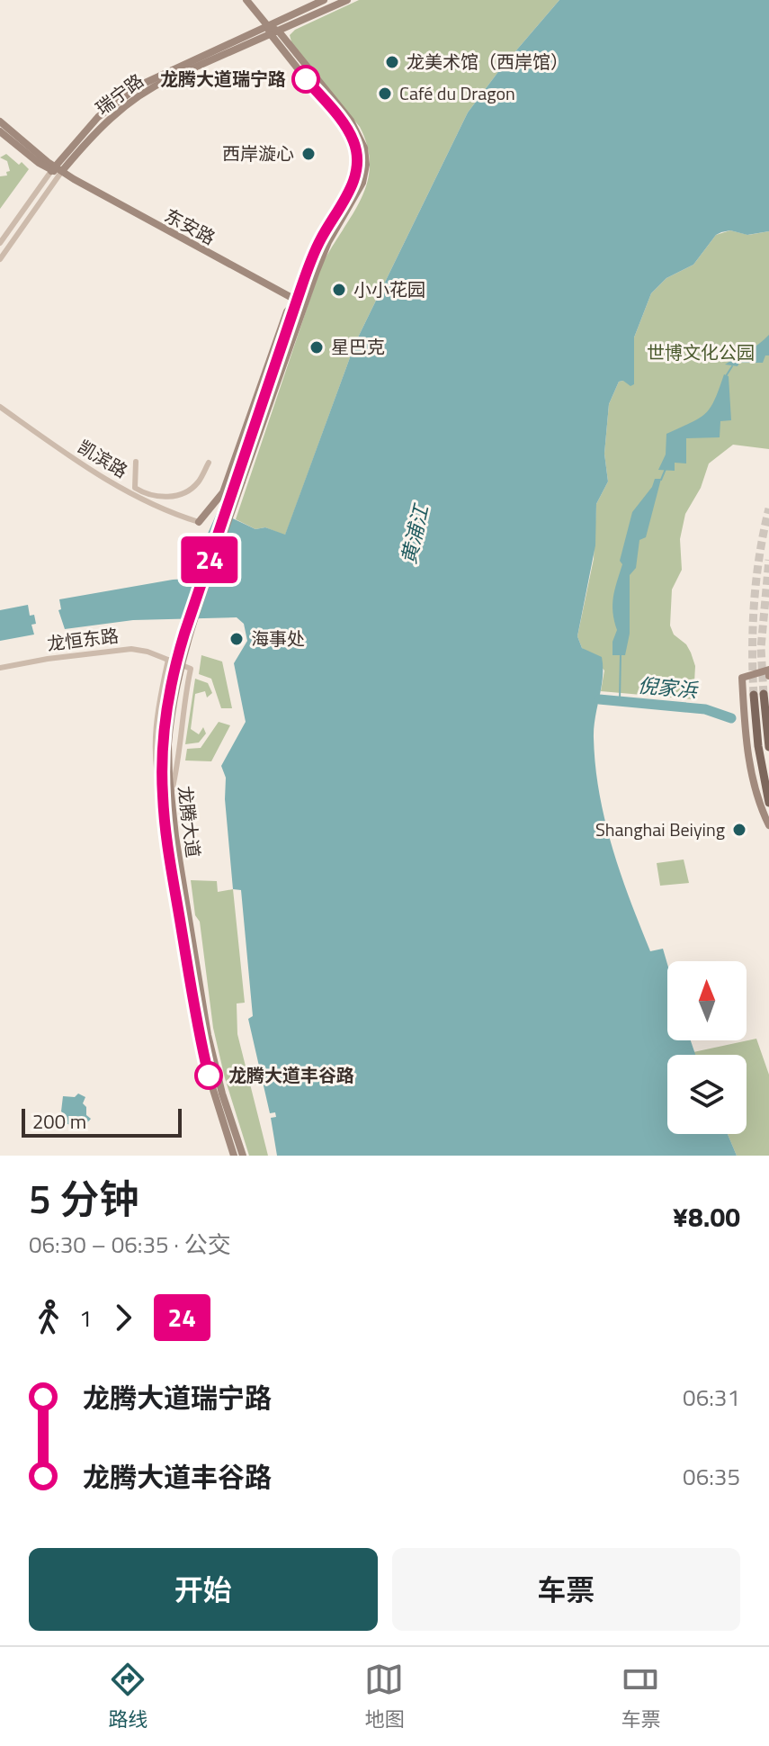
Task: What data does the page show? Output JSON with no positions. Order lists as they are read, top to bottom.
{
  "streets": {
    "main road": ["瑞宁路", "东安路", "龙腾大道"],
    "street": ["凯滨路", "龙恒东路"]
  },
  "crossings": [
    ["瑞宁路", "东安路"],
    ["瑞宁路", "龙腾大道"],
    ["东安路", "龙腾大道"]
  ],
  "water": ["黄浦江", "倪家浜"],
  "parks": ["世博文化公园"],
  "places": [
    "龙美术馆（西岸馆）",
    "龙腾大道瑞宁路",
    "Café du Dragon",
    "西岸漩心",
    "小小花园",
    "星巴克",
    "海事处",
    "Shanghai Beiying",
    "龙腾大道丰谷路"
  ],
  "lines": ["bus line 24"],
  "scale_bar": "200 m",
  "north": "top",
  "page": {
    "on_map": "24",
    "scale": "200 m",
    "heading": ["5 分钟", "06:30 – 06:35 · 公交", "¥8.00"],
    "legs": ["1", "24"],
    "list": [
      {
        "name": "龙腾大道瑞宁路",
        "value": "06:31"
      },
      {
        "name": "龙腾大道丰谷路",
        "value": "06:35"
      }
    ],
    "buttons": ["开始", "车票"],
    "tabs": ["路线", "地图", "车票"]
  }
}
